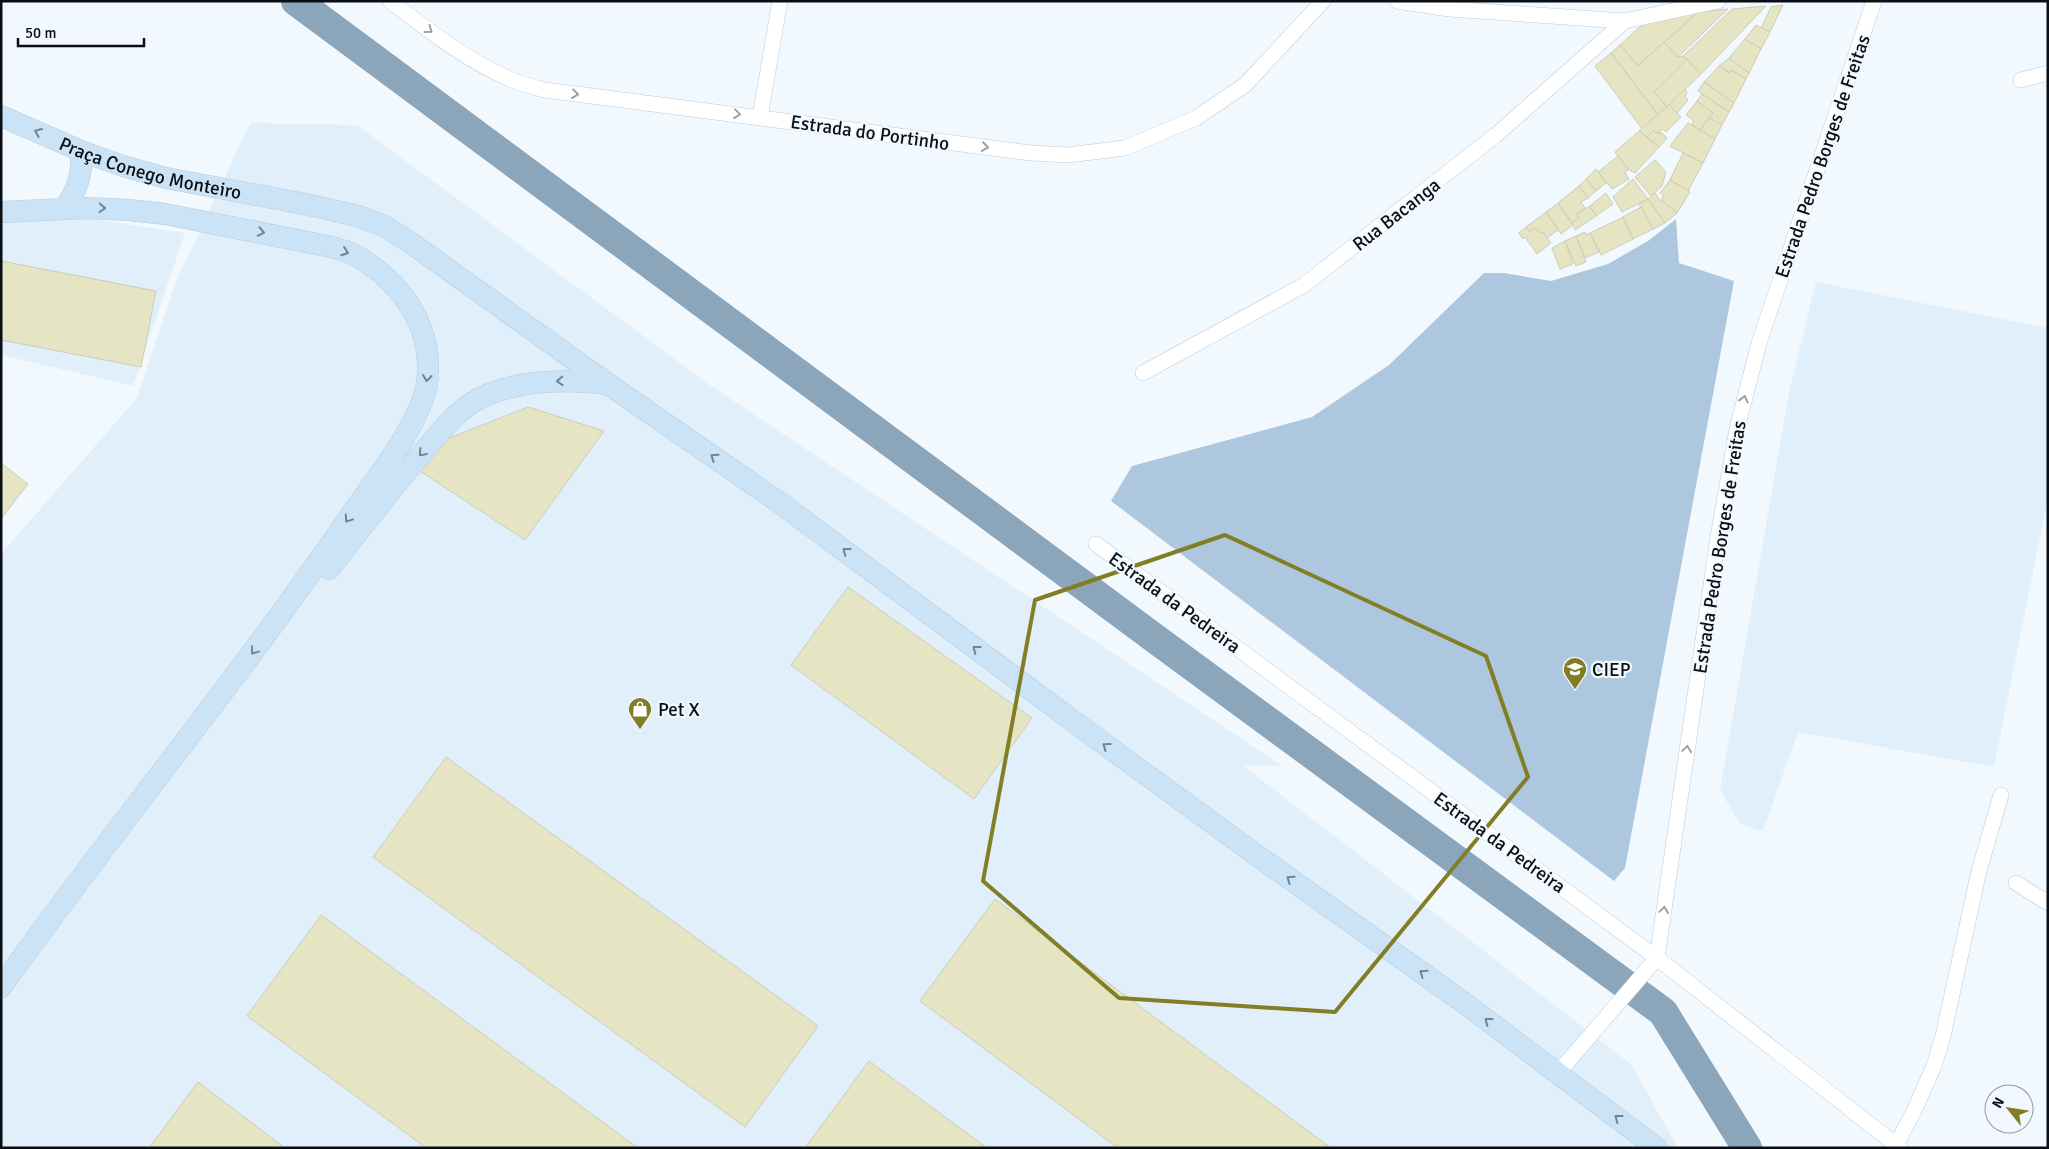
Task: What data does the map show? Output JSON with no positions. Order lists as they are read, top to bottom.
{
  "streets": {
    "street": [
      "Estrada do Portinho",
      "Estrada Pedro Borges de Freitas",
      "Praça Conego Monteiro",
      "Rua Bacanga",
      "Estrada da Pedreira"
    ]
  },
  "crossings": [
    ["Estrada Pedro Borges de Freitas", "Estrada da Pedreira"]
  ],
  "one_way": ["Estrada do Portinho", "Estrada Pedro Borges de Freitas"],
  "places": {
    "school or university": ["CIEP"],
    "shop": ["Pet X"]
  },
  "scale_bar": "50 m",
  "north": "top left"
}
